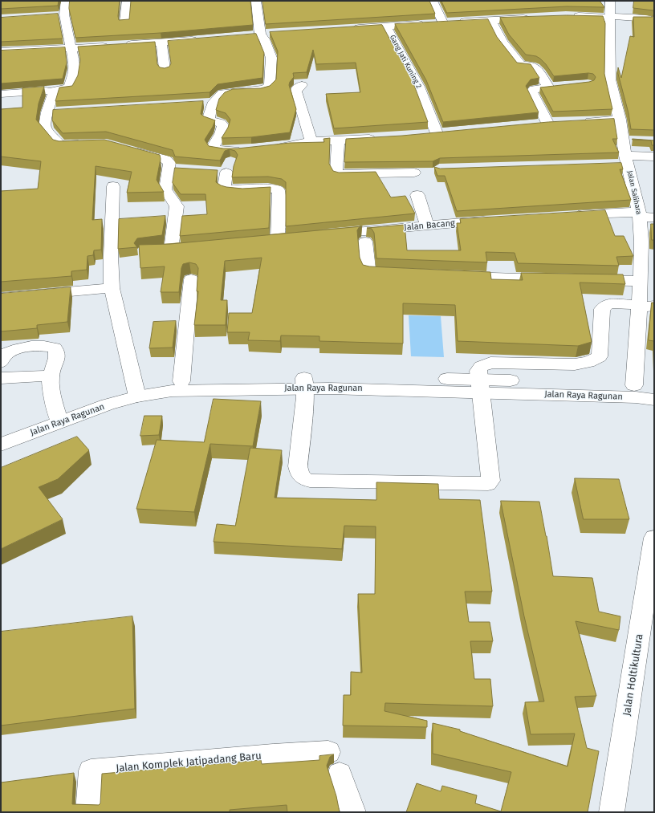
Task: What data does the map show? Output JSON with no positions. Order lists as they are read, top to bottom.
{
  "streets": {
    "street": [
      "Gang Jati Kuning 2",
      "Jalan Salihara",
      "Jalan Bacang",
      "Jalan Raya Ragunan",
      "Jalan Holtikultura",
      "Jalan Komplek Jatipadang Baru"
    ]
  },
  "crossings": [
    ["Jalan Salihara", "Jalan Raya Ragunan"]
  ]
}
